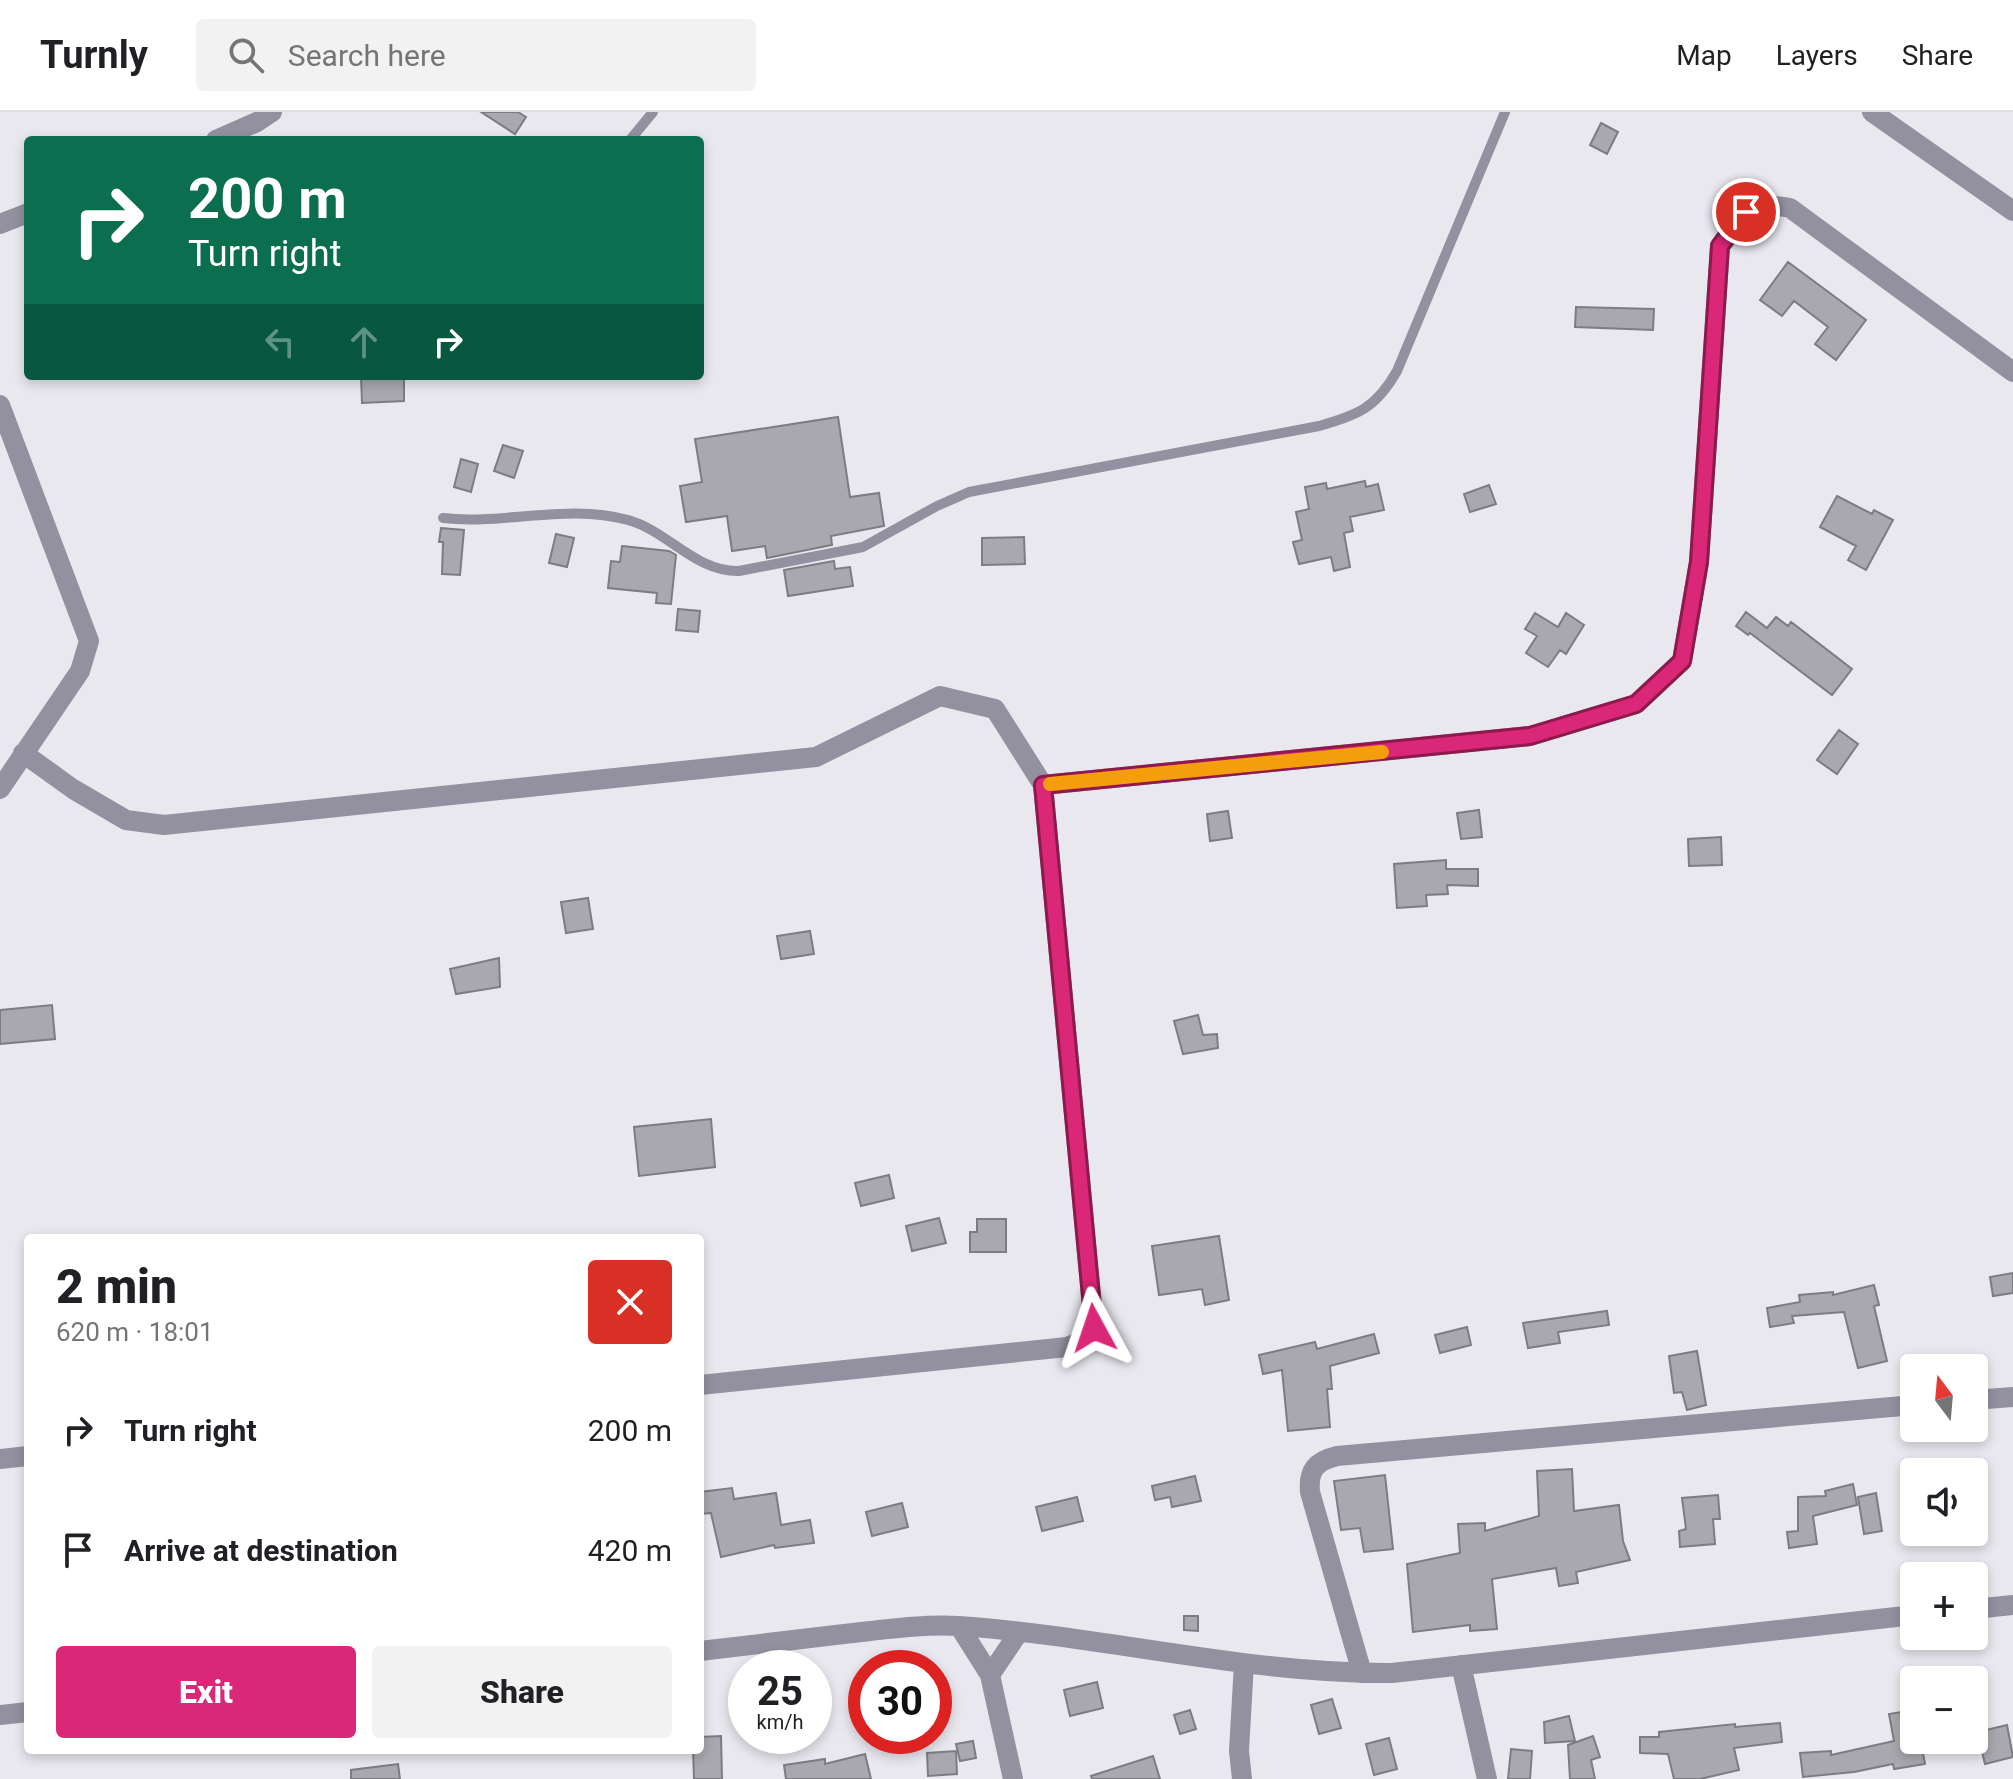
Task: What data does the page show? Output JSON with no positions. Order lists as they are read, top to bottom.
{
  "north": "top",
  "page": {
    "header": "Turnly",
    "search": "Search here",
    "nav": ["Map", "Layers", "Share"],
    "turn": ["200 m", "Turn right"],
    "heading": ["2 min", "620 m · 18:01"],
    "map_buttons": ["+", "−"],
    "list": [
      {
        "name": "Turn right",
        "value": "200 m"
      },
      {
        "name": "Arrive at destination",
        "value": "420 m"
      }
    ],
    "buttons": ["Exit", "Share"],
    "speed": "25 km/h",
    "limit": "30"
  }
}
